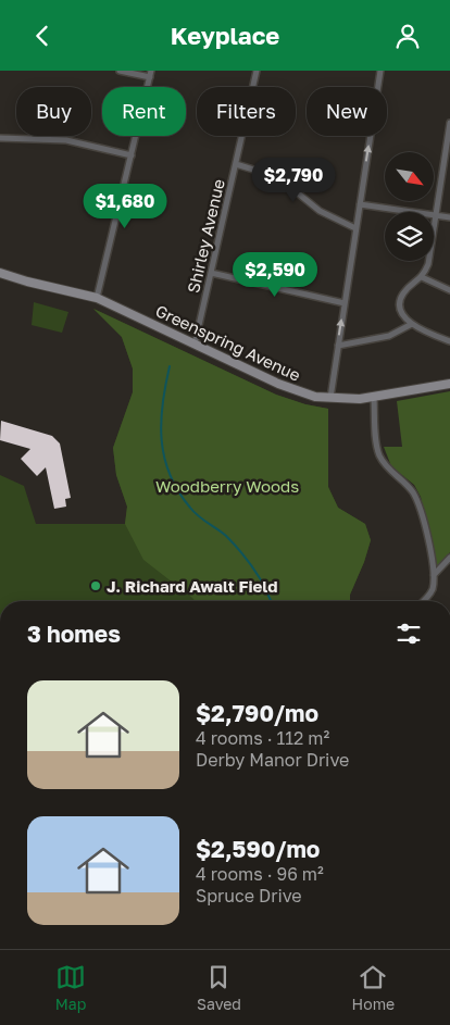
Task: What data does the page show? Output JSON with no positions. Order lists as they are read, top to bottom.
{
  "streets": {
    "main road": ["Greenspring Avenue"],
    "street": ["Shirley Avenue"]
  },
  "crossings": [
    ["Shirley Avenue", "Greenspring Avenue"]
  ],
  "parks": ["Woodberry Woods"],
  "places": ["J. Richard Awalt Field"],
  "north": "bottom right",
  "page": {
    "header": "Keyplace",
    "chip": [
      "Buy",
      "Rent",
      "Filters",
      "New"
    ],
    "price": ["$2,790", "$1,680", "$2,590"],
    "heading": "3 homes",
    "list": [
      {
        "name": "$2,790/mo",
        "note": "4 rooms · 112 m² · Derby Manor Drive"
      },
      {
        "name": "$2,590/mo",
        "note": "4 rooms · 96 m² · Spruce Drive"
      }
    ],
    "tabs": ["Map", "Saved", "Home"]
  }
}
